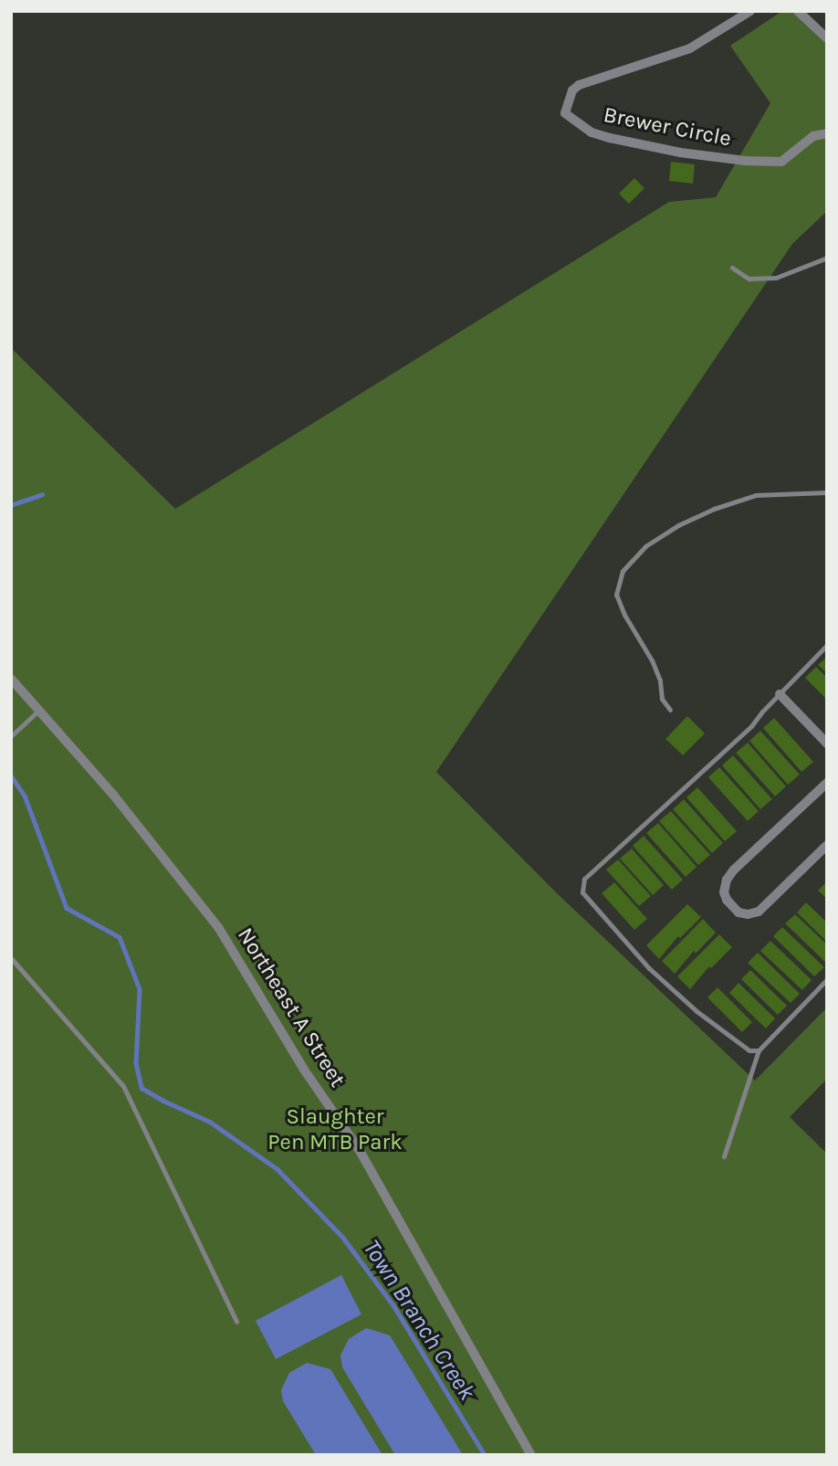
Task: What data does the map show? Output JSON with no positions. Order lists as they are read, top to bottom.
{
  "streets": {
    "street": ["Brewer Circle", "Northeast A Street"]
  },
  "water": ["Town Branch Creek"],
  "parks": ["Slaughter Pen MTB Park"]
}
